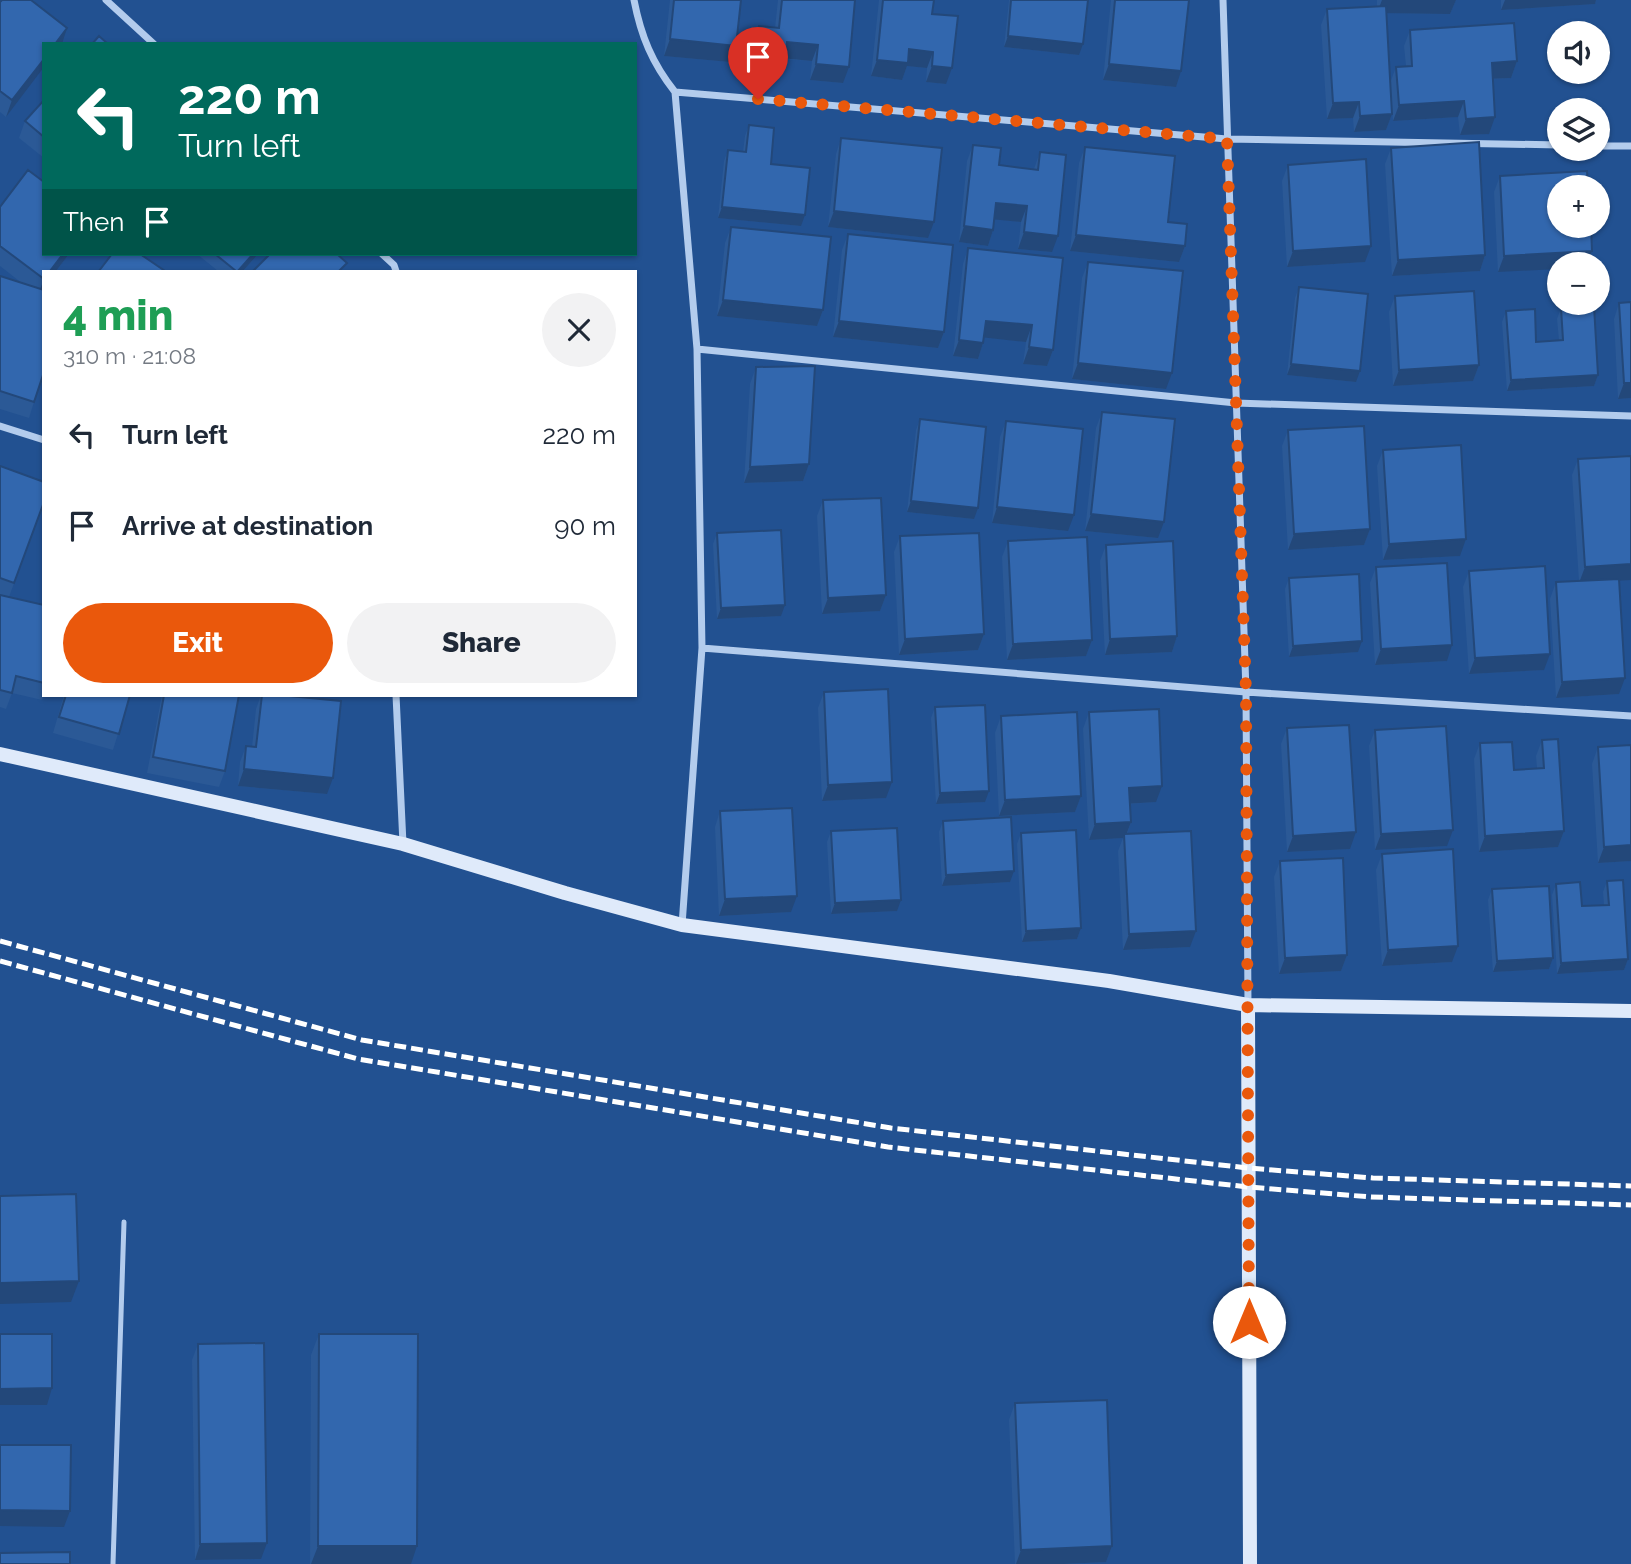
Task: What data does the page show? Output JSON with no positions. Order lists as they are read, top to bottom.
{
  "page": {
    "map_buttons": ["+", "−"],
    "turn": ["220 m", "Turn left"],
    "then": "Then",
    "heading": ["4 min", "310 m · 21:08"],
    "list": [
      {
        "name": "Turn left",
        "value": "220 m"
      },
      {
        "name": "Arrive at destination",
        "value": "90 m"
      }
    ],
    "buttons": ["Exit", "Share"]
  }
}
